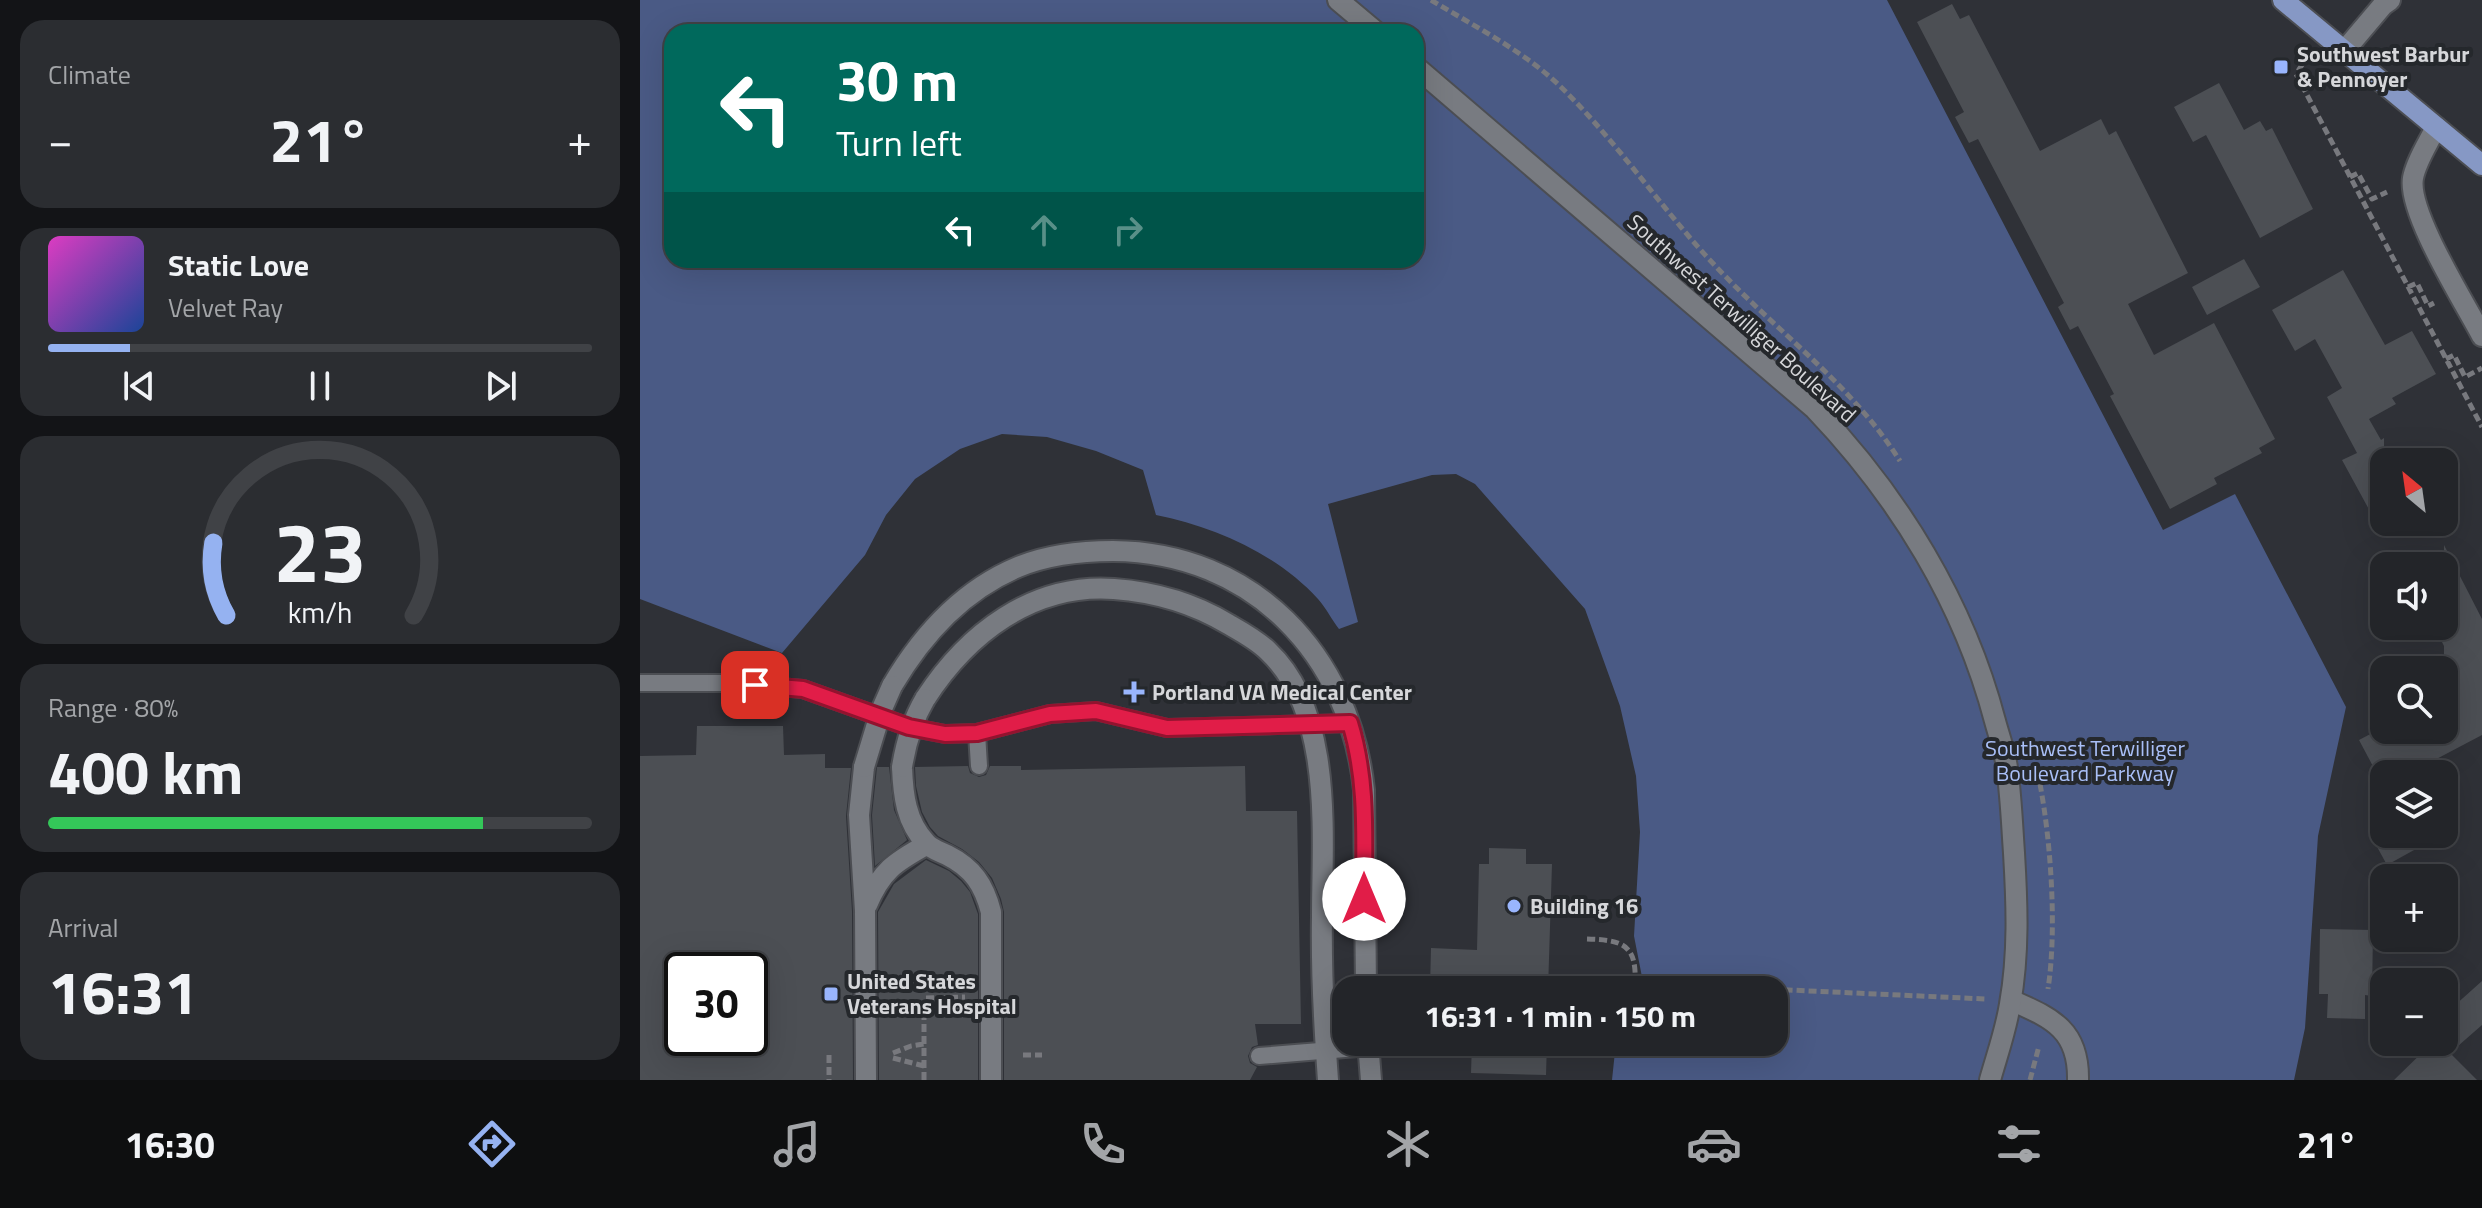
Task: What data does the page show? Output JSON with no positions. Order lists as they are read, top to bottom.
{
  "streets": {
    "street": ["Southwest Terwilliger Boulevard"]
  },
  "parks": ["Southwest Terwilliger Boulevard Parkway"],
  "places": {
    "transit": ["Southwest Barbur & Pennoyer", "United States Veterans Hospital"],
    "health": ["Portland VA Medical Center"],
    "other": ["Building 16"]
  },
  "north": "top left",
  "page": {
    "tile": [
      "Climate",
      ["Range · 80%", "400 km"],
      ["Arrival", "16:31"]
    ],
    "turn": ["30 m", "Turn left"],
    "heat": ["−", "21°", "+"],
    "song": ["Static Love", "Velvet Ray"],
    "map_buttons": ["+", "−"],
    "limit": "30",
    "trip": "16:31 · 1 min · 150 m",
    "tabs": ["16:30", "21°"],
    "gauge": ["23", "km/h"]
  }
}
